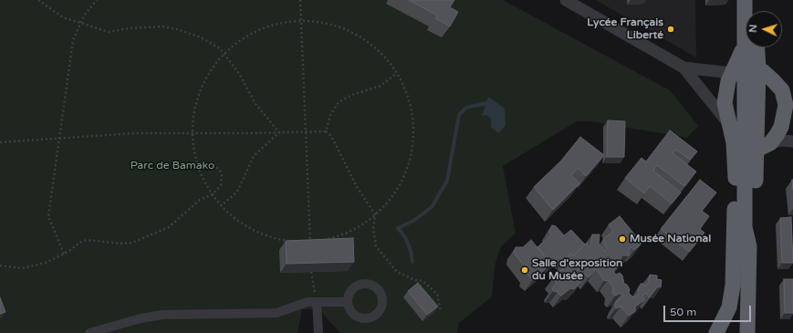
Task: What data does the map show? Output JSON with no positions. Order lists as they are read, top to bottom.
{
  "parks": ["Parc de Bamako"],
  "places": ["Lycée Français Liberté", "Musée National", "Salle d'exposition du Musée"],
  "scale_bar": "50 m",
  "north": "left"
}
